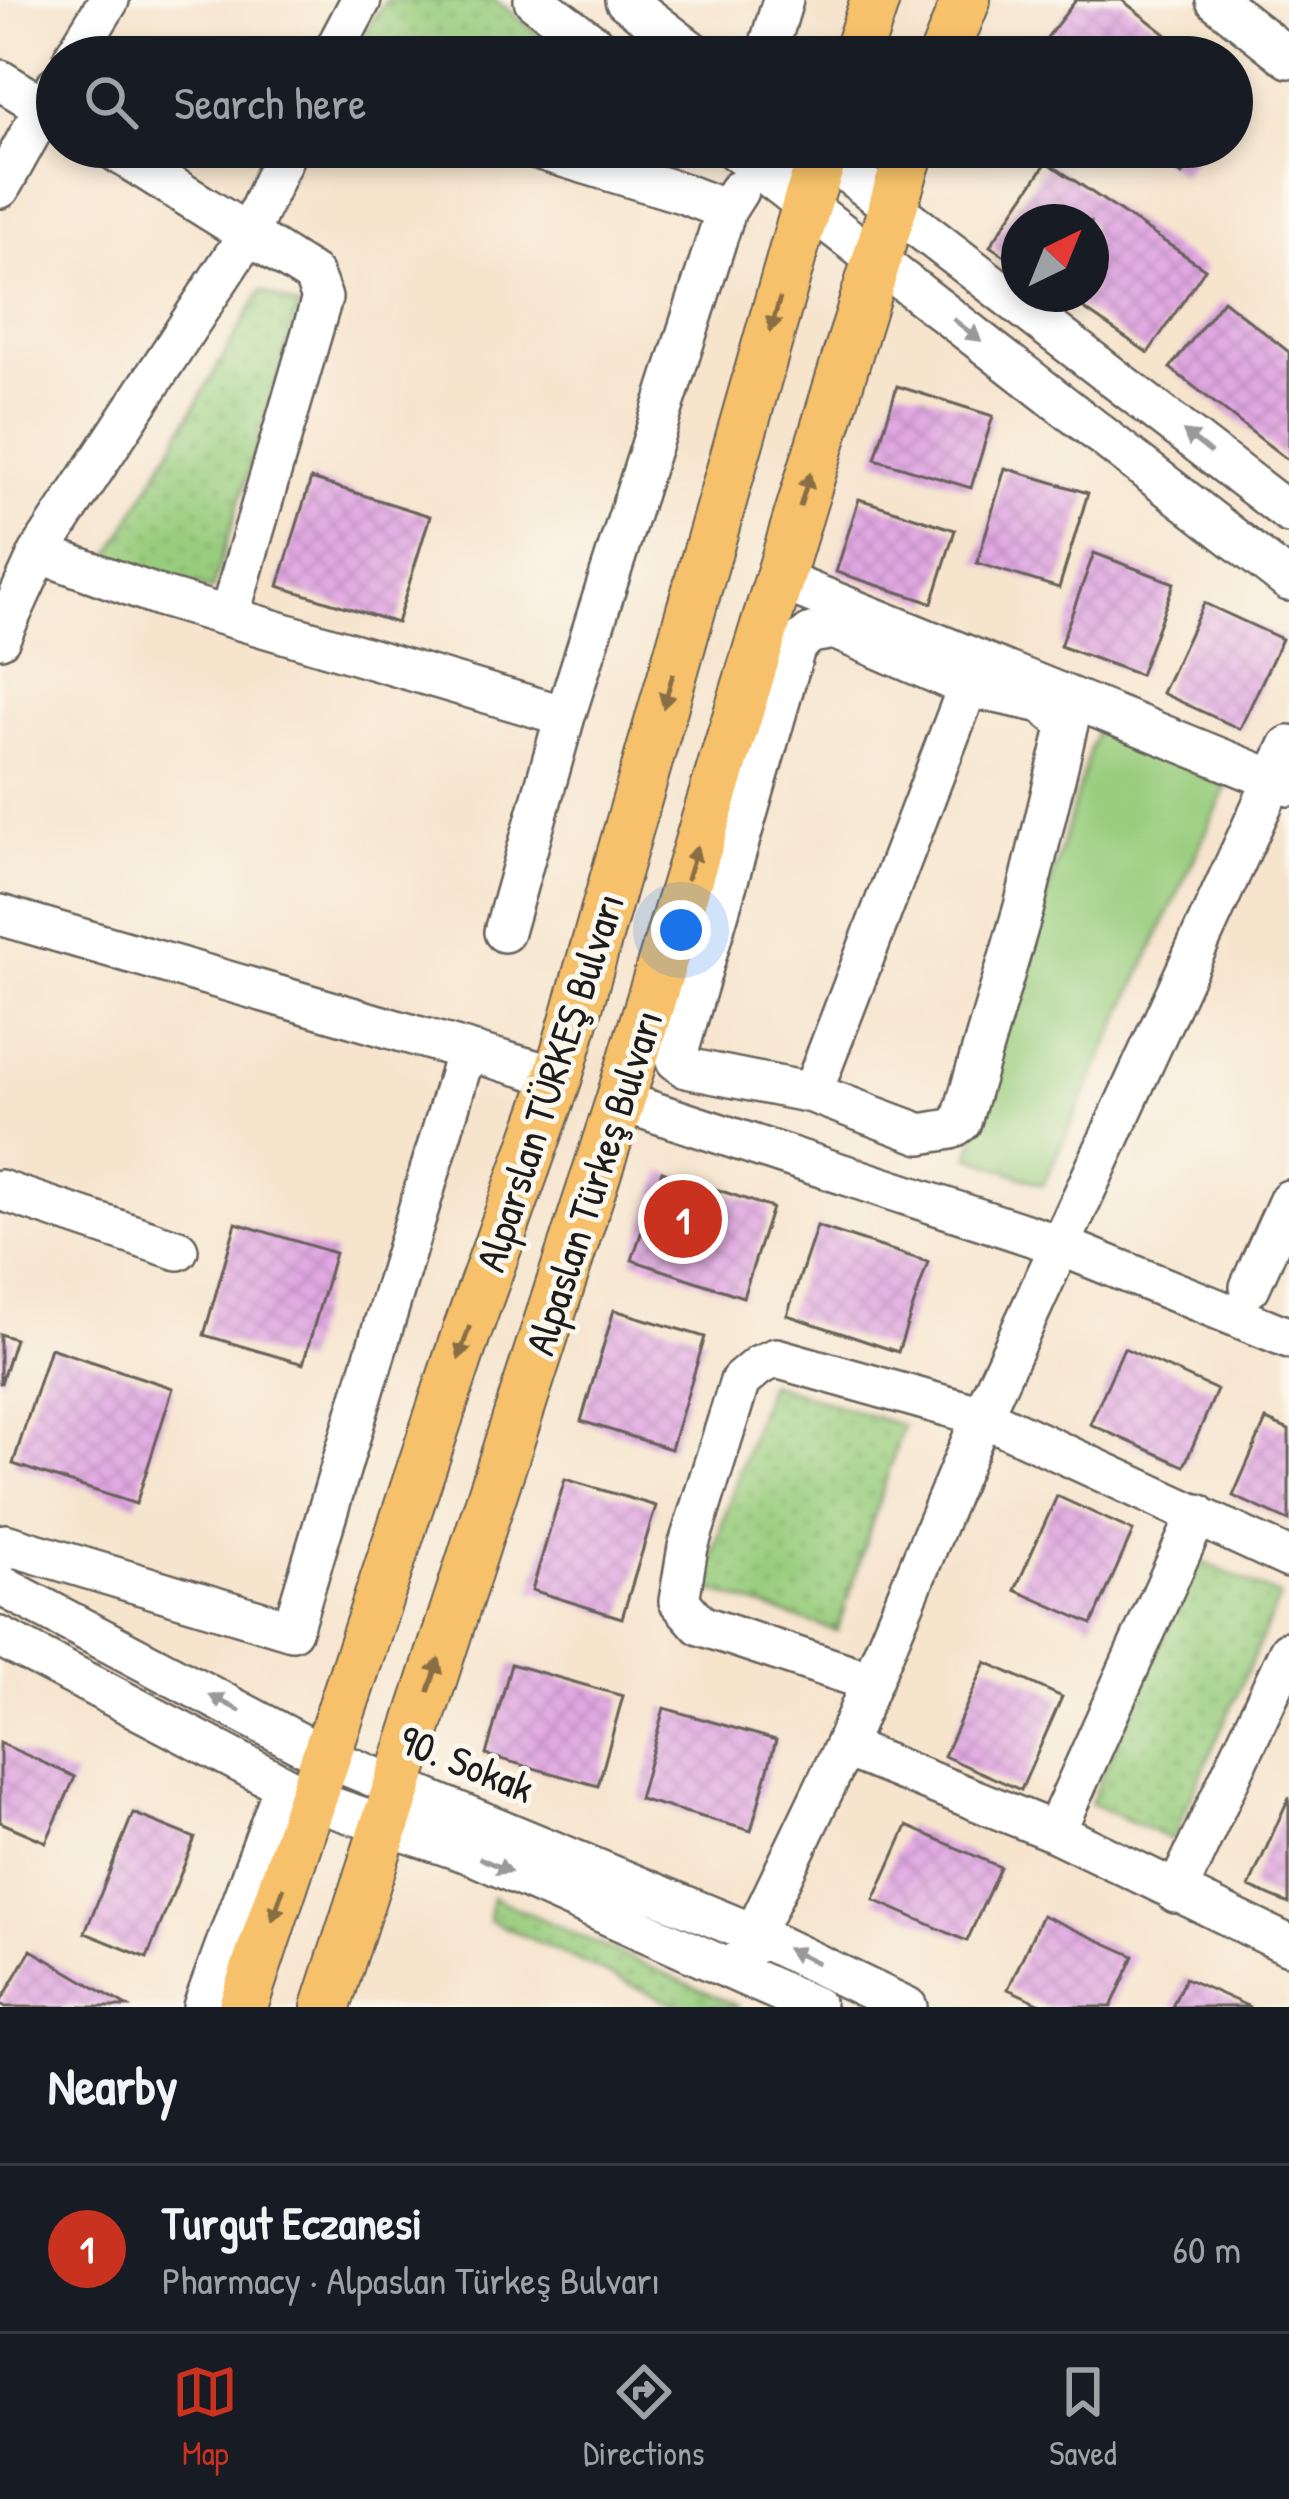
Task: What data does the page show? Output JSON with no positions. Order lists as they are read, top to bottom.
{
  "streets": {
    "main road": ["Alparslan TÜRKEŞ Bulvarı", "Alpaslan Türkeş Bulvarı"],
    "street": ["90. Sokak"]
  },
  "crossings": [
    ["Alparslan TÜRKEŞ Bulvarı", "90. Sokak"],
    ["Alpaslan Türkeş Bulvarı", "90. Sokak"]
  ],
  "one_way": ["Alparslan TÜRKEŞ Bulvarı", "Alpaslan Türkeş Bulvarı"],
  "north": "top right",
  "page": {
    "search": "Search here",
    "pins": "1",
    "heading": "Nearby",
    "list": [
      {
        "mark": "1",
        "name": "Turgut Eczanesi",
        "note": "Pharmacy · Alpaslan Türkeş Bulvarı",
        "value": "60 m"
      }
    ],
    "nav": ["Map", "Directions", "Saved"]
  }
}
